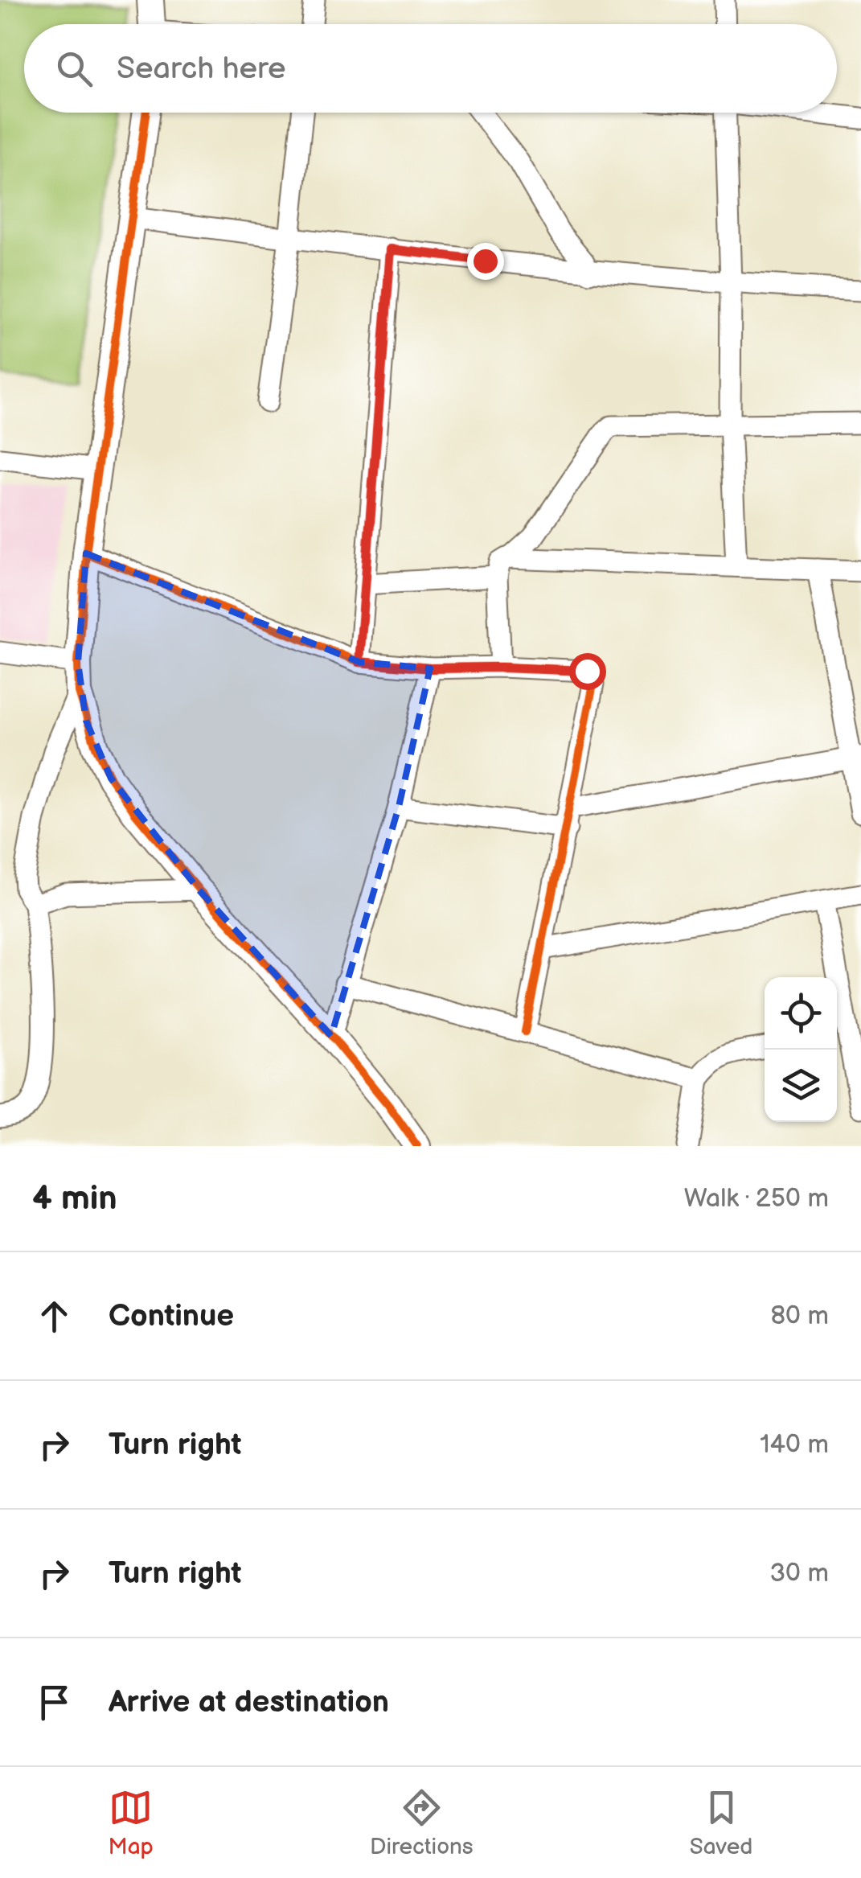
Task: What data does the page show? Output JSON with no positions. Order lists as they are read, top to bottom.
{
  "page": {
    "search": "Search here",
    "heading": ["4 min", "Walk · 250 m"],
    "list": [
      ["Continue", "80 m"],
      ["Turn right", "140 m"],
      ["Turn right", "30 m"],
      "Arrive at destination"
    ],
    "nav": ["Map", "Directions", "Saved"]
  }
}
